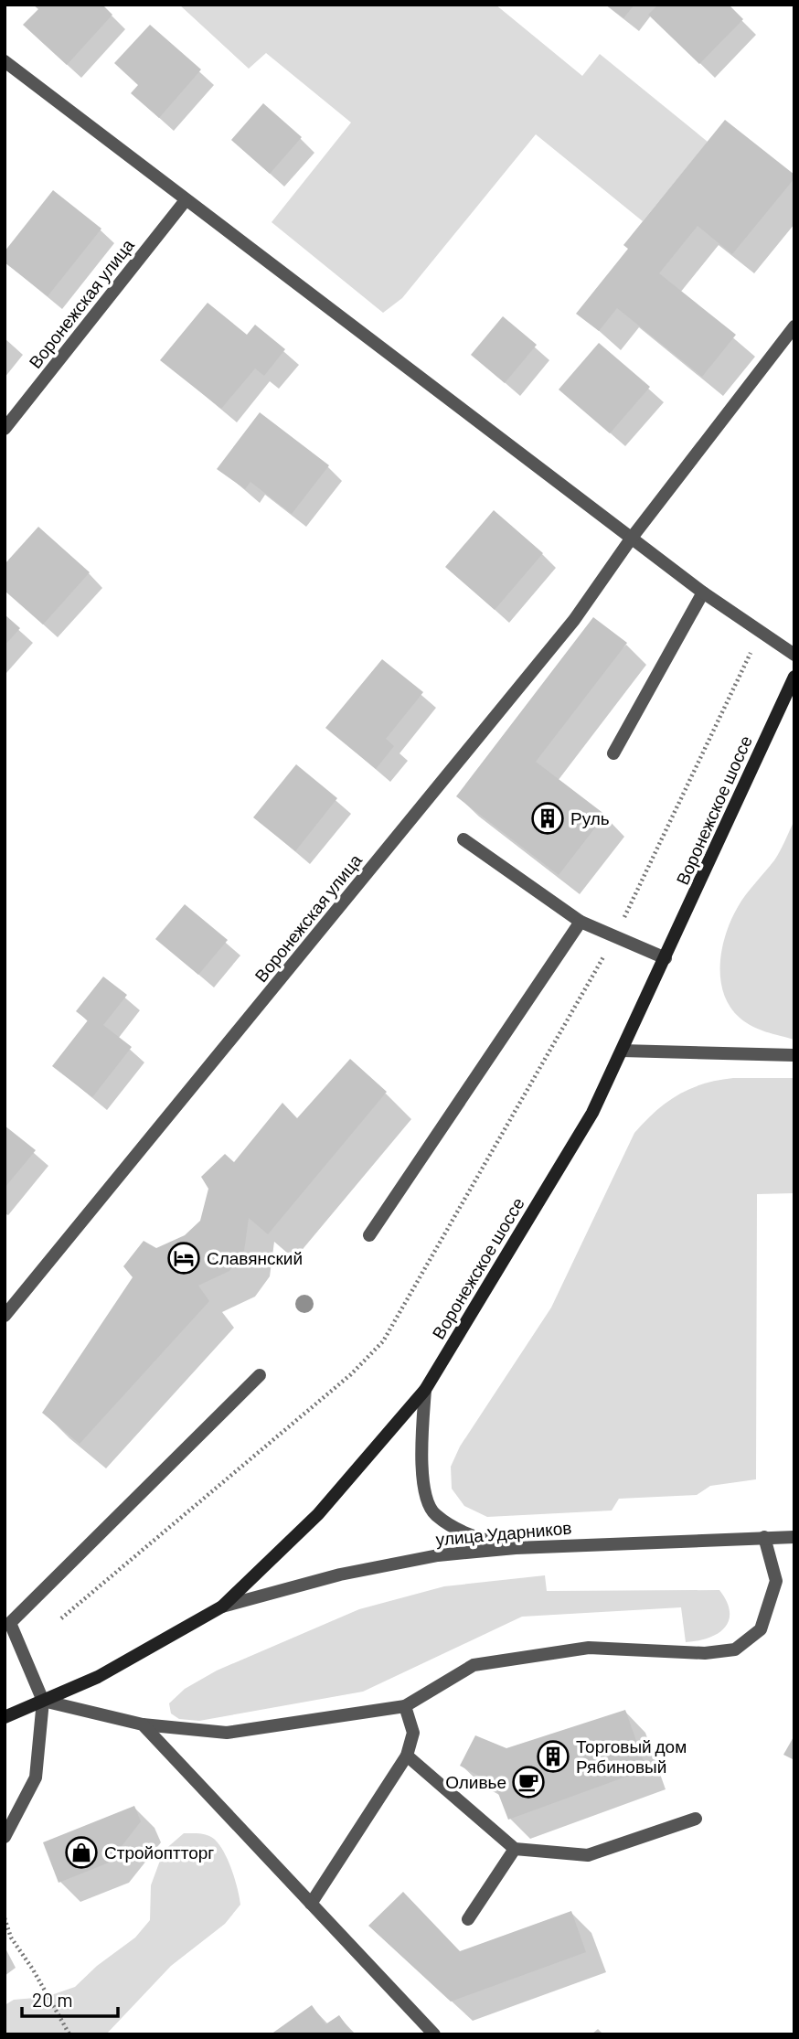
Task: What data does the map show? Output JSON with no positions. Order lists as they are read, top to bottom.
{
  "streets": {
    "main road": ["Воронежское шоссе"],
    "street": ["Воронежская улица", "улица Ударников"]
  },
  "crossings": [
    ["Воронежское шоссе", "улица Ударников"]
  ],
  "places": {
    "building": ["Руль", "Торговый дом Рябиновый"],
    "hotel": ["Славянский"],
    "cafe": ["Оливье"],
    "shop": ["Стройоптторг"]
  },
  "scale_bar": "20 m"
}
